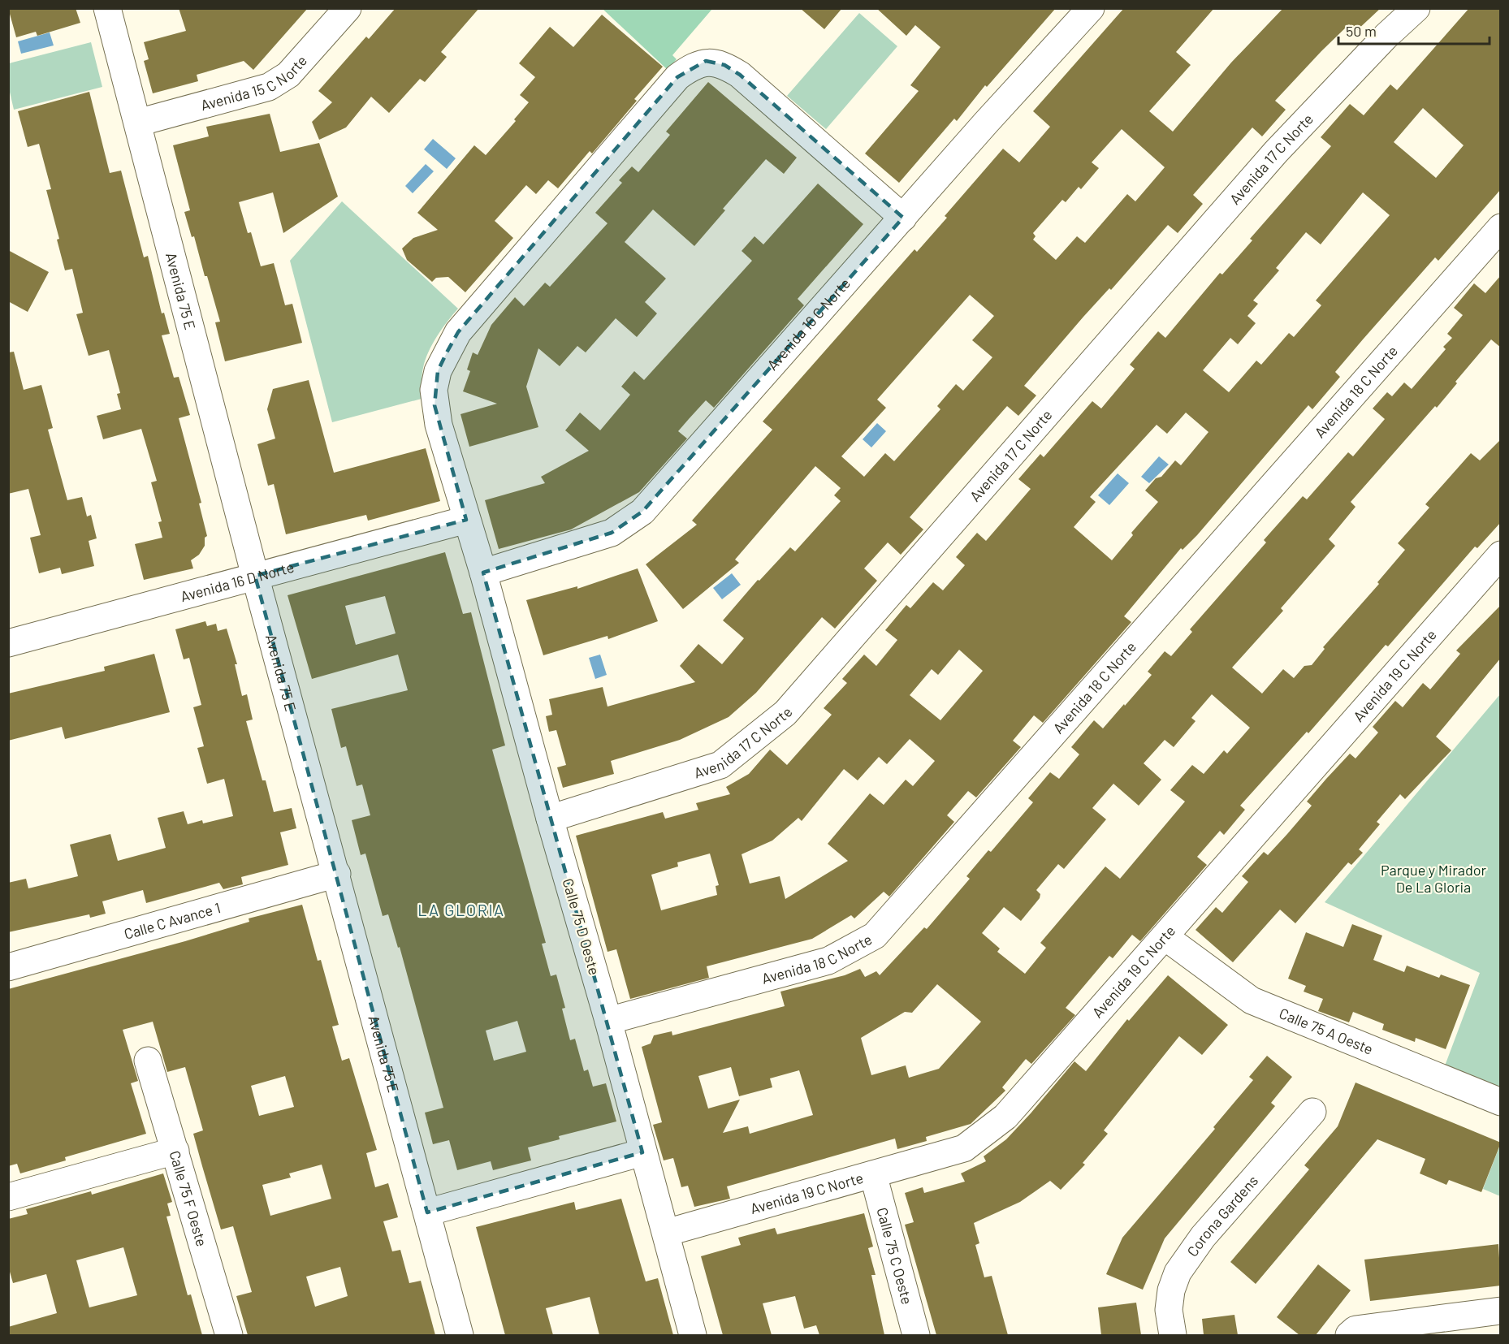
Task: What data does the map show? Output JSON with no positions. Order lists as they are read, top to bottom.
{
  "streets": {
    "street": [
      "Avenida 15 C Norte",
      "Avenida 17 C Norte",
      "Avenida 75 E",
      "Avenida 16 C Norte",
      "Avenida 18 C Norte",
      "Avenida 16 D Norte",
      "Avenida 19 C Norte",
      "Calle C Avance 1",
      "Calle 75 D Oeste",
      "Calle 75 A Oeste",
      "Calle 75 F Oeste",
      "Corona Gardens",
      "Calle 75 C Oeste"
    ]
  },
  "crossings": [
    ["Avenida 15 C Norte", "Avenida 75 E"],
    ["Avenida 17 C Norte", "Calle 75 D Oeste"],
    ["Avenida 75 E", "Avenida 16 D Norte"],
    ["Avenida 75 E", "Calle C Avance 1"],
    ["Avenida 16 C Norte", "Calle 75 D Oeste"],
    ["Avenida 18 C Norte", "Calle 75 D Oeste"],
    ["Avenida 16 D Norte", "Calle 75 D Oeste"],
    ["Avenida 19 C Norte", "Calle 75 D Oeste"],
    ["Avenida 19 C Norte", "Calle 75 A Oeste"],
    ["Avenida 19 C Norte", "Calle 75 C Oeste"]
  ],
  "districts": ["LA GLORIA"],
  "parks": ["Parque y Mirador De La Gloria"],
  "scale_bar": "50 m"
}
